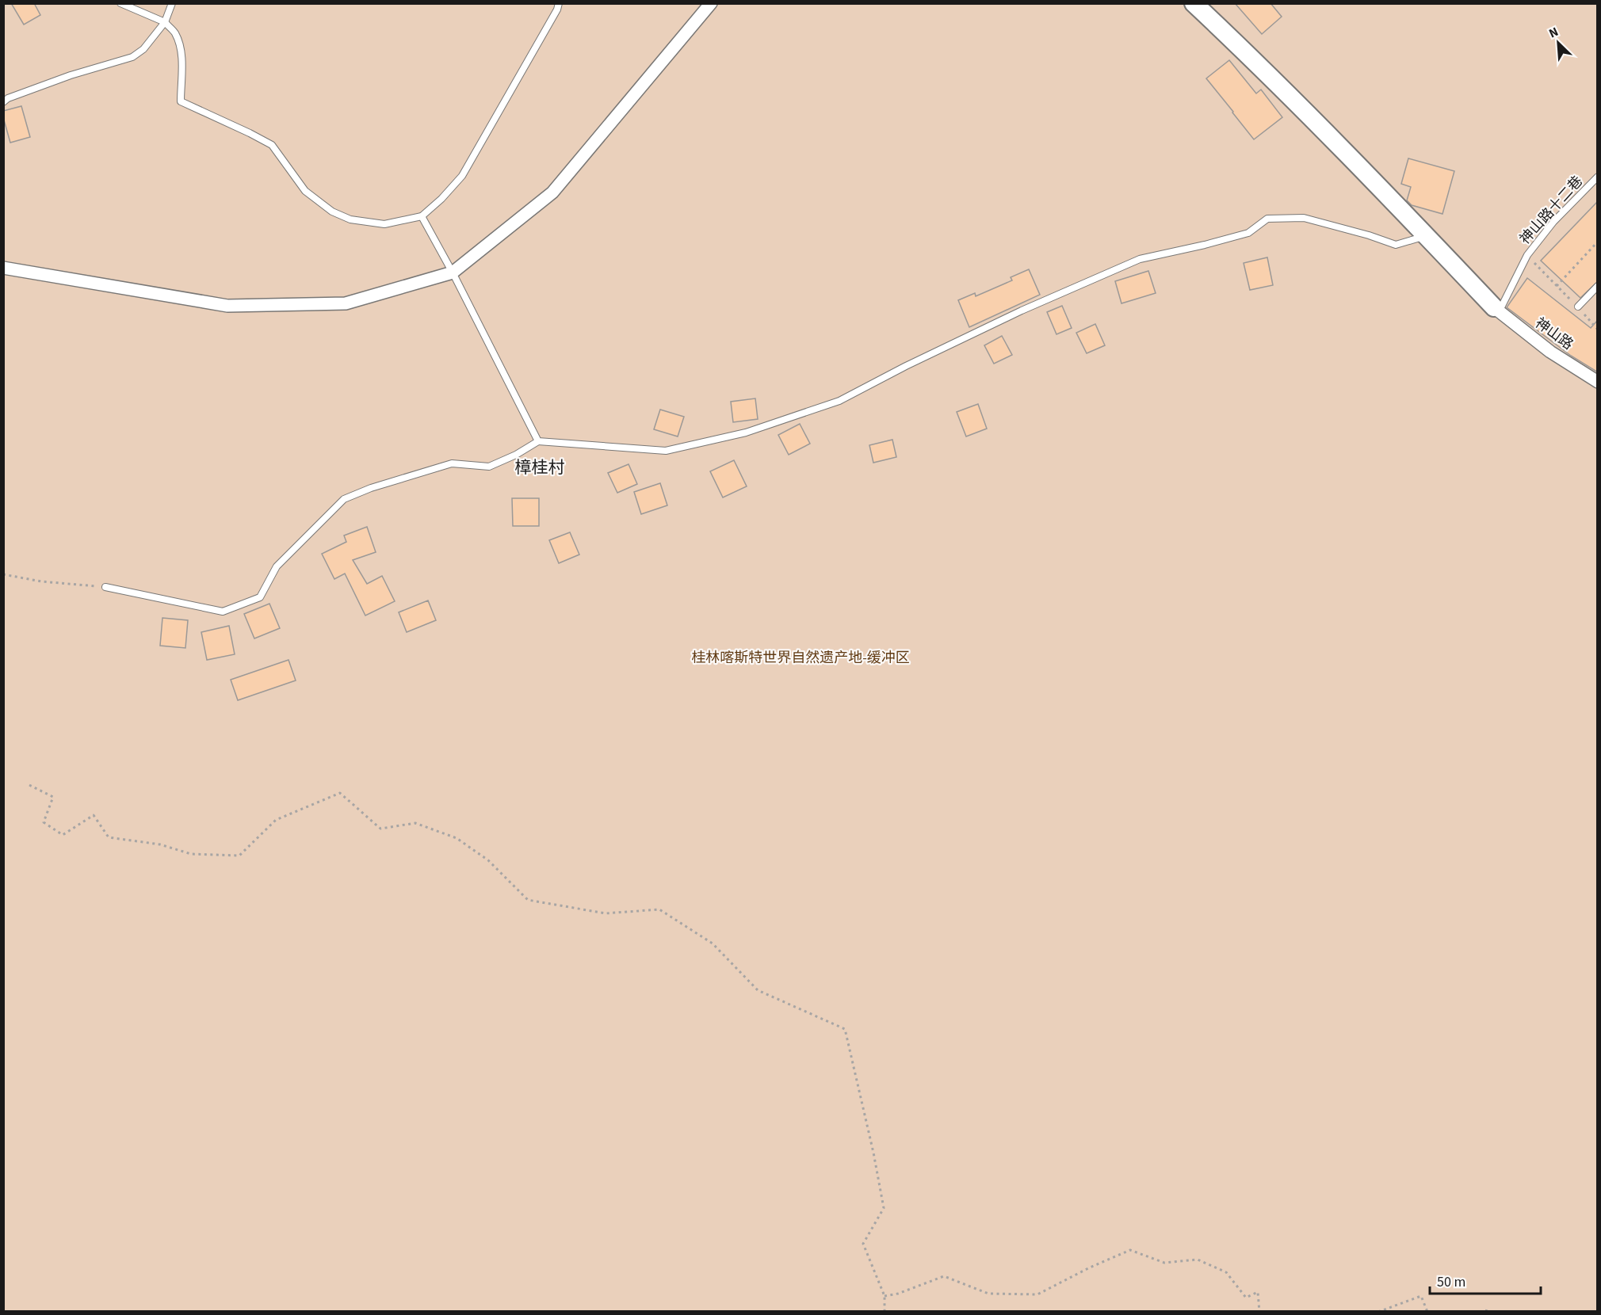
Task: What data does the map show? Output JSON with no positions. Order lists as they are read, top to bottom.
{
  "streets": {
    "street": ["神山路"],
    "lane": ["神山路十二巷"]
  },
  "crossings": [
    ["神山路十二巷", "神山路"]
  ],
  "districts": ["樟桂村"],
  "parks": ["桂林喀斯特世界自然遗产地-缓冲区"],
  "scale_bar": "50 m",
  "north": "top left"
}
